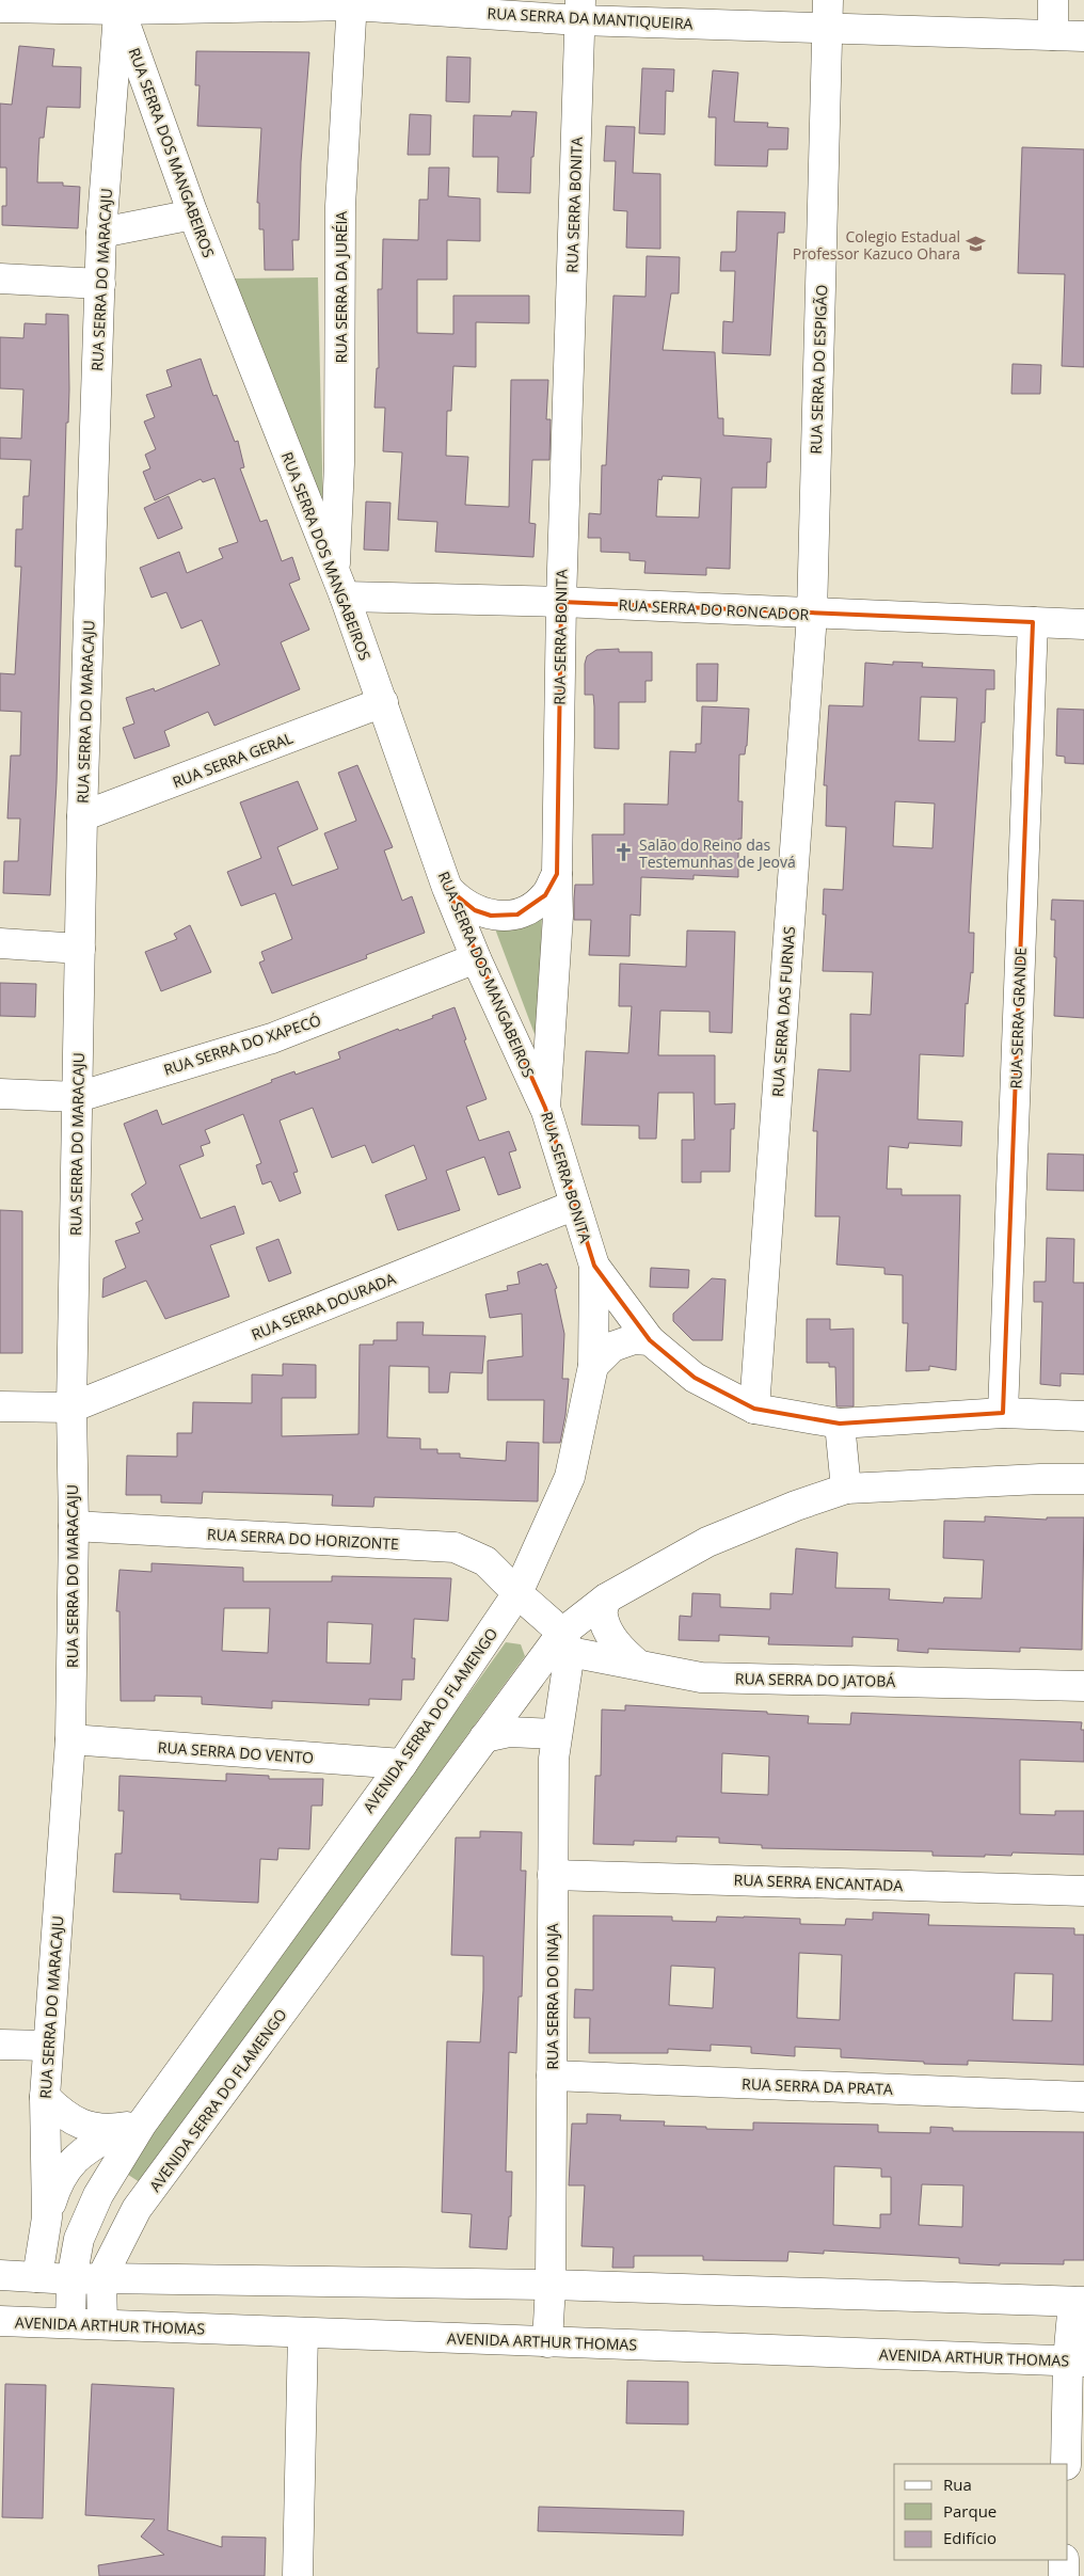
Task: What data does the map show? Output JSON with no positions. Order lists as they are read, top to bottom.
{
  "streets": {
    "street": [
      "RUA SERRA DA MANTIQUEIRA",
      "RUA SERRA DOS MANGABEIROS",
      "RUA SERRA BONITA",
      "RUA SERRA DO MARACAJU",
      "RUA SERRA DA JURÉIA",
      "RUA SERRA DO ESPIGÃO",
      "RUA SERRA DO RONCADOR",
      "RUA SERRA GERAL",
      "RUA SERRA DAS FURNAS",
      "RUA SERRA GRANDE",
      "RUA SERRA DO XAPECÓ",
      "RUA SERRA DOURADA",
      "RUA SERRA DO HORIZONTE",
      "RUA SERRA DO JATOBÁ",
      "AVENIDA SERRA DO FLAMENGO",
      "RUA SERRA DO VENTO",
      "RUA SERRA ENCANTADA",
      "RUA SERRA DO INAJA",
      "RUA SERRA DA PRATA",
      "AVENIDA ARTHUR THOMAS"
    ]
  },
  "crossings": [
    ["RUA SERRA DA MANTIQUEIRA", "RUA SERRA DOS MANGABEIROS"],
    ["RUA SERRA DA MANTIQUEIRA", "RUA SERRA BONITA"],
    ["RUA SERRA DA MANTIQUEIRA", "RUA SERRA DO MARACAJU"],
    ["RUA SERRA DA MANTIQUEIRA", "RUA SERRA DA JURÉIA"],
    ["RUA SERRA DA MANTIQUEIRA", "RUA SERRA DO ESPIGÃO"],
    ["RUA SERRA DOS MANGABEIROS", "RUA SERRA BONITA"],
    ["RUA SERRA DOS MANGABEIROS", "RUA SERRA DO MARACAJU"],
    ["RUA SERRA DOS MANGABEIROS", "RUA SERRA DA JURÉIA"],
    ["RUA SERRA DOS MANGABEIROS", "RUA SERRA DO RONCADOR"],
    ["RUA SERRA DOS MANGABEIROS", "RUA SERRA GERAL"],
    ["RUA SERRA DOS MANGABEIROS", "RUA SERRA DO XAPECÓ"],
    ["RUA SERRA BONITA", "RUA SERRA DO RONCADOR"],
    ["RUA SERRA BONITA", "RUA SERRA DOURADA"],
    ["RUA SERRA BONITA", "AVENIDA SERRA DO FLAMENGO"],
    ["RUA SERRA DO MARACAJU", "RUA SERRA GERAL"],
    ["RUA SERRA DO MARACAJU", "RUA SERRA DO XAPECÓ"],
    ["RUA SERRA DO MARACAJU", "RUA SERRA DOURADA"],
    ["RUA SERRA DO MARACAJU", "RUA SERRA DO HORIZONTE"],
    ["RUA SERRA DO MARACAJU", "RUA SERRA DO VENTO"],
    ["RUA SERRA DA JURÉIA", "RUA SERRA DO RONCADOR"],
    ["RUA SERRA DO ESPIGÃO", "RUA SERRA DO RONCADOR"],
    ["RUA SERRA DO ESPIGÃO", "RUA SERRA DAS FURNAS"],
    ["RUA SERRA DO RONCADOR", "RUA SERRA DAS FURNAS"],
    ["RUA SERRA DO RONCADOR", "RUA SERRA GRANDE"],
    ["RUA SERRA DO HORIZONTE", "RUA SERRA DO JATOBÁ"],
    ["RUA SERRA DO HORIZONTE", "AVENIDA SERRA DO FLAMENGO"],
    ["RUA SERRA DO HORIZONTE", "RUA SERRA DO INAJA"],
    ["RUA SERRA DO JATOBÁ", "AVENIDA SERRA DO FLAMENGO"],
    ["RUA SERRA DO JATOBÁ", "RUA SERRA DO INAJA"],
    ["AVENIDA SERRA DO FLAMENGO", "RUA SERRA DO VENTO"],
    ["AVENIDA SERRA DO FLAMENGO", "RUA SERRA DO INAJA"],
    ["AVENIDA SERRA DO FLAMENGO", "AVENIDA ARTHUR THOMAS"],
    ["RUA SERRA ENCANTADA", "RUA SERRA DO INAJA"],
    ["RUA SERRA DO INAJA", "RUA SERRA DA PRATA"],
    ["RUA SERRA DO INAJA", "AVENIDA ARTHUR THOMAS"]
  ],
  "places": {
    "school or university": ["Colegio Estadual Professor Kazuco Ohara"],
    "church": ["Salão do Reino das Testemunhas de Jeová"]
  },
  "legend": ["Rua", "Parque", "Edifício"]
}
